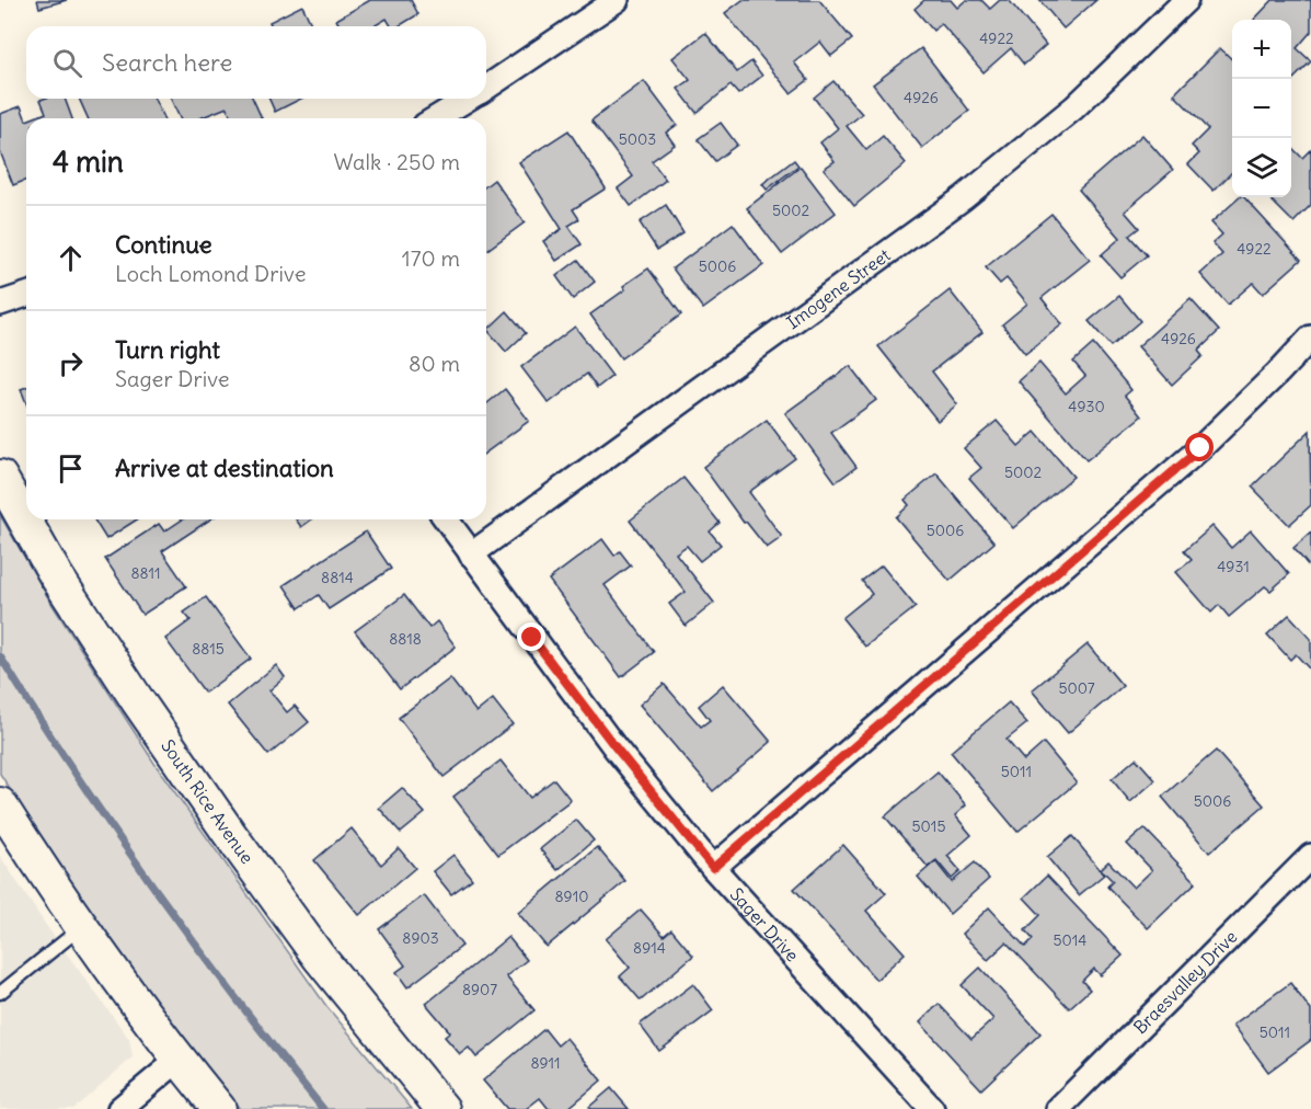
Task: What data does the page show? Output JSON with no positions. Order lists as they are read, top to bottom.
{
  "streets": {
    "main road": ["South Rice Avenue"],
    "street": ["Imogene Street", "Sager Drive", "Braesvalley Drive"]
  },
  "crossings": [
    ["Imogene Street", "Sager Drive"]
  ],
  "house_numbers": [
    "4922",
    "4926",
    "5003",
    "5002",
    "4922",
    "5006",
    "4926",
    "4930",
    "5002",
    "5006",
    "4931",
    "8811",
    "8814",
    "8818",
    "8815",
    "5007",
    "5011",
    "5006",
    "5015",
    "8910",
    "8903",
    "5014",
    "8914",
    "8907",
    "5011",
    "8911"
  ],
  "page": {
    "map_buttons": ["+", "−"],
    "search": "Search here",
    "heading": ["4 min", "Walk · 250 m"],
    "list": [
      ["Continue", "Loch Lomond Drive", "170 m"],
      ["Turn right", "Sager Drive", "80 m"],
      "Arrive at destination"
    ]
  }
}
